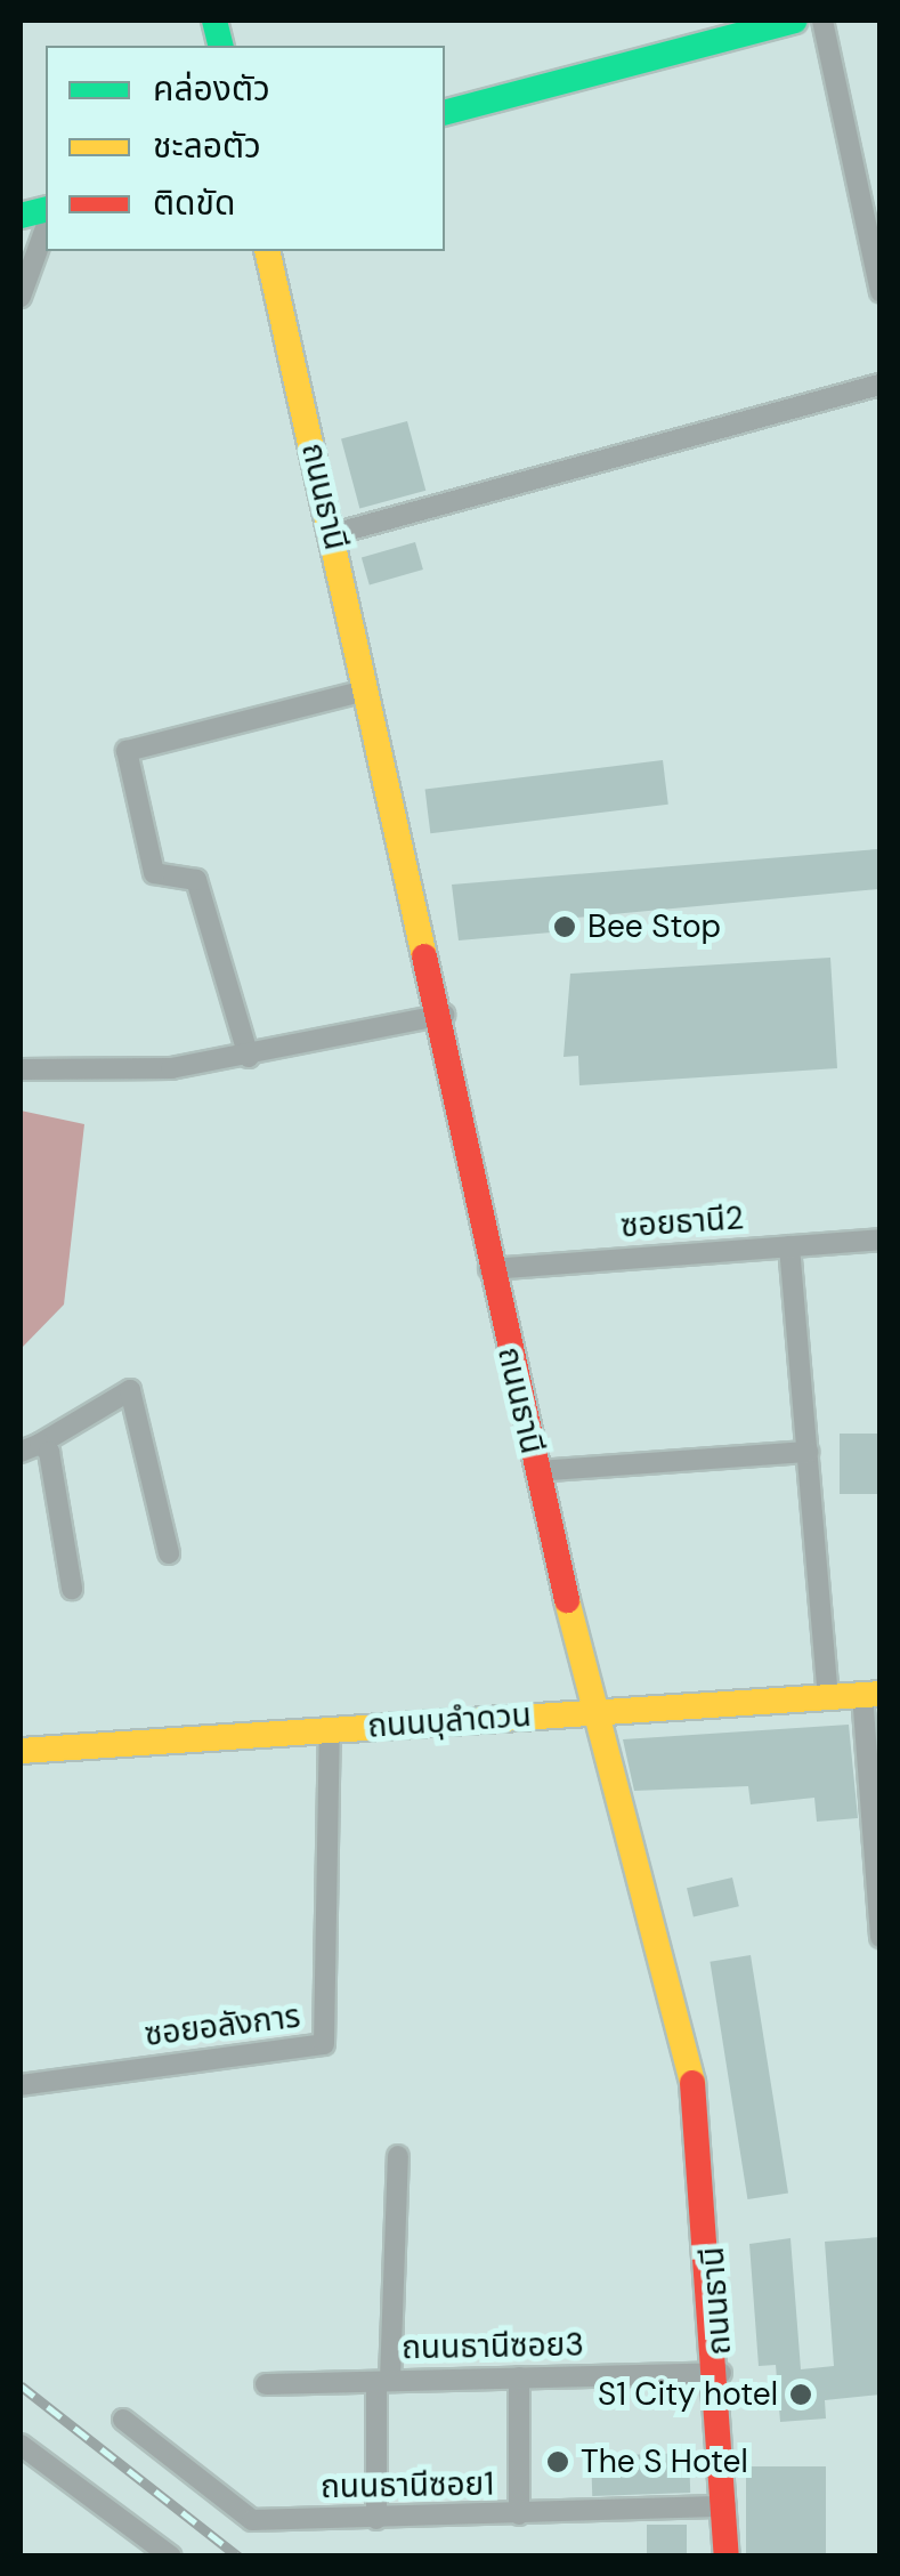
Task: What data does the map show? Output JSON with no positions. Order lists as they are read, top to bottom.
{
  "streets": {
    "street": [
      "ถนนธานี",
      "ซอยธานี2",
      "ถนนบุลำดวน",
      "ซอยอลังการ",
      "ถนนธานีซอย3",
      "ถนนธานีซอย1"
    ]
  },
  "crossings": [
    ["ถนนธานี", "ซอยธานี2"],
    ["ถนนธานี", "ถนนบุลำดวน"],
    ["ถนนธานี", "ถนนธานีซอย3"],
    ["ถนนธานี", "ถนนธานีซอย1"],
    ["ถนนบุลำดวน", "ซอยอลังการ"]
  ],
  "places": ["Bee Stop", "S1 City hotel", "The S Hotel"],
  "legend": ["คล่องตัว", "ชะลอตัว", "ติดขัด"]
}
